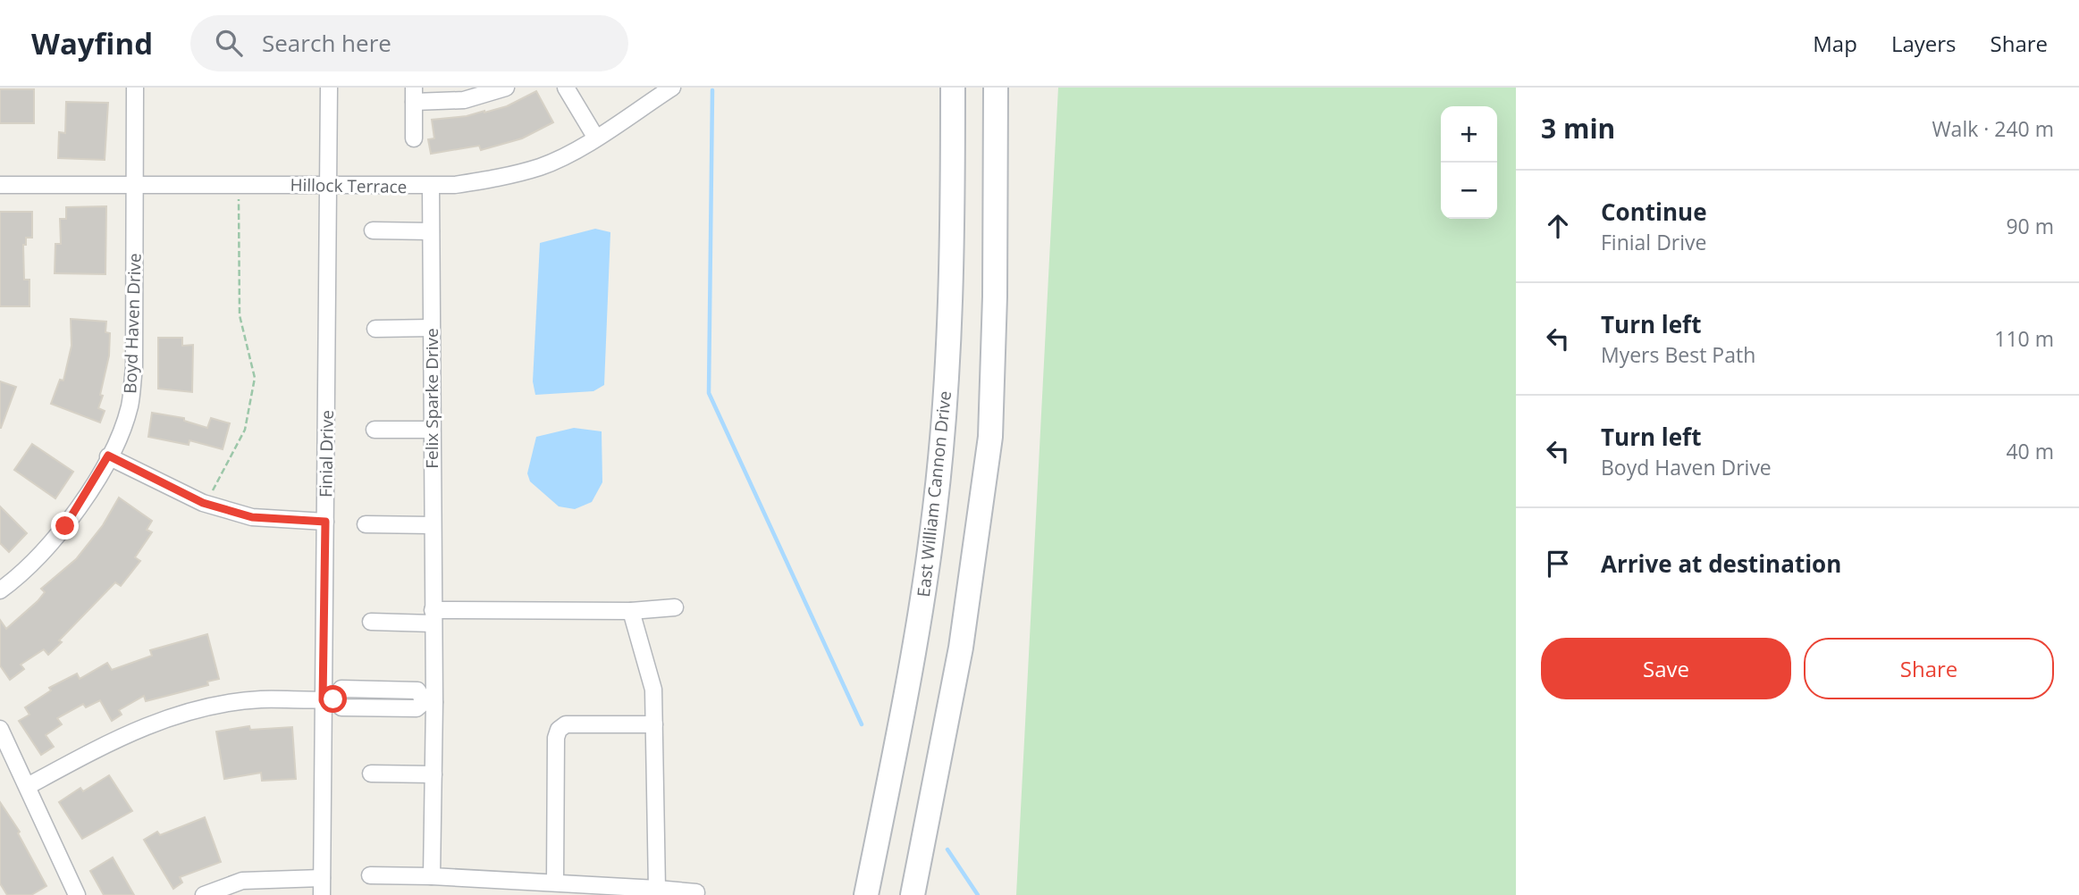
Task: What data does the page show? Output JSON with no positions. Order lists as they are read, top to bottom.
{
  "streets": {
    "street": [
      "Hillock Terrace",
      "Boyd Haven Drive",
      "Felix Sparke Drive",
      "Finial Drive",
      "East William Cannon Drive"
    ]
  },
  "crossings": [
    ["Hillock Terrace", "Boyd Haven Drive"],
    ["Hillock Terrace", "Felix Sparke Drive"],
    ["Hillock Terrace", "Finial Drive"]
  ],
  "page": {
    "header": "Wayfind",
    "search": "Search here",
    "nav": ["Map", "Layers", "Share"],
    "heading": ["3 min", "Walk · 240 m"],
    "map_buttons": ["+", "−"],
    "list": [
      ["Continue", "Finial Drive", "90 m"],
      ["Turn left", "Myers Best Path", "110 m"],
      ["Turn left", "Boyd Haven Drive", "40 m"],
      "Arrive at destination"
    ],
    "buttons": ["Save", "Share"]
  }
}
